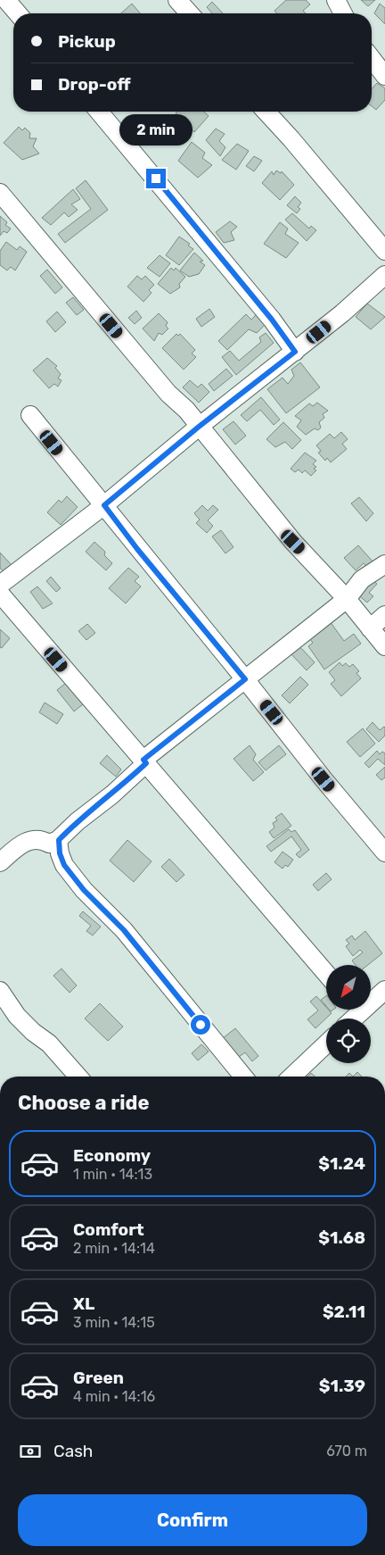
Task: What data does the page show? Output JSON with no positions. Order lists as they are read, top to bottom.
{
  "north": "bottom left",
  "page": {
    "banner": ["Pickup", "Drop-off"],
    "bubble": "2 min",
    "heading": "Choose a ride",
    "list": [
      {
        "name": "Economy",
        "note": "1 min · 14:13",
        "value": "$1.24"
      },
      {
        "name": "Comfort",
        "note": "2 min · 14:14",
        "value": "$1.68"
      },
      {
        "name": "XL",
        "note": "3 min · 14:15",
        "value": "$2.11"
      },
      {
        "name": "Green",
        "note": "4 min · 14:16",
        "value": "$1.39"
      }
    ],
    "pay": ["Cash", "670 m"],
    "buttons": "Confirm"
  }
}
